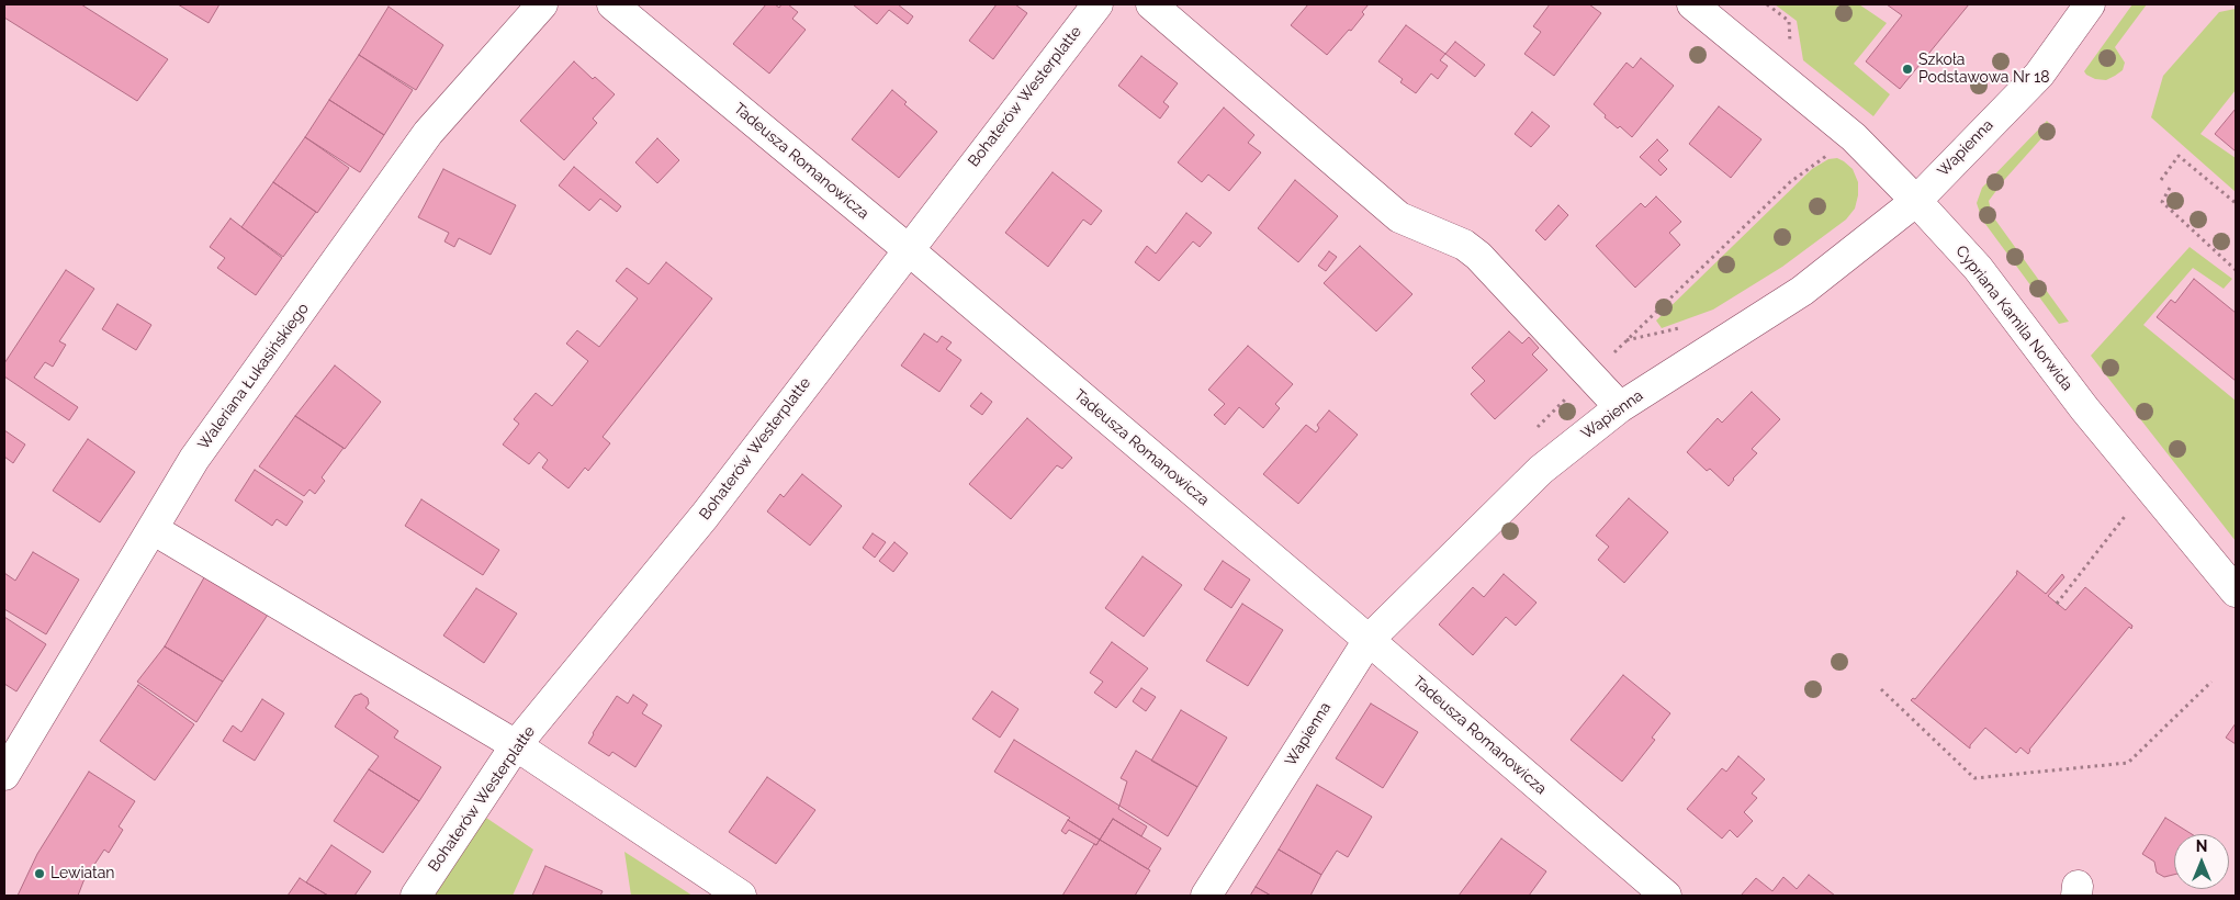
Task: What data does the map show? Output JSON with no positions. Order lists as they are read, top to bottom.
{
  "streets": {
    "street": [
      "Bohaterów Westerplatte",
      "Wapienna",
      "Tadeusza Romanowicza",
      "Cypriana Kamila Norwida",
      "Waleriana Łukasińskiego"
    ]
  },
  "crossings": [
    ["Bohaterów Westerplatte", "Tadeusza Romanowicza"],
    ["Wapienna", "Tadeusza Romanowicza"],
    ["Wapienna", "Cypriana Kamila Norwida"]
  ],
  "places": ["Szkoła Podstawowa Nr 18", "Lewiatan"],
  "north": "top"
}
